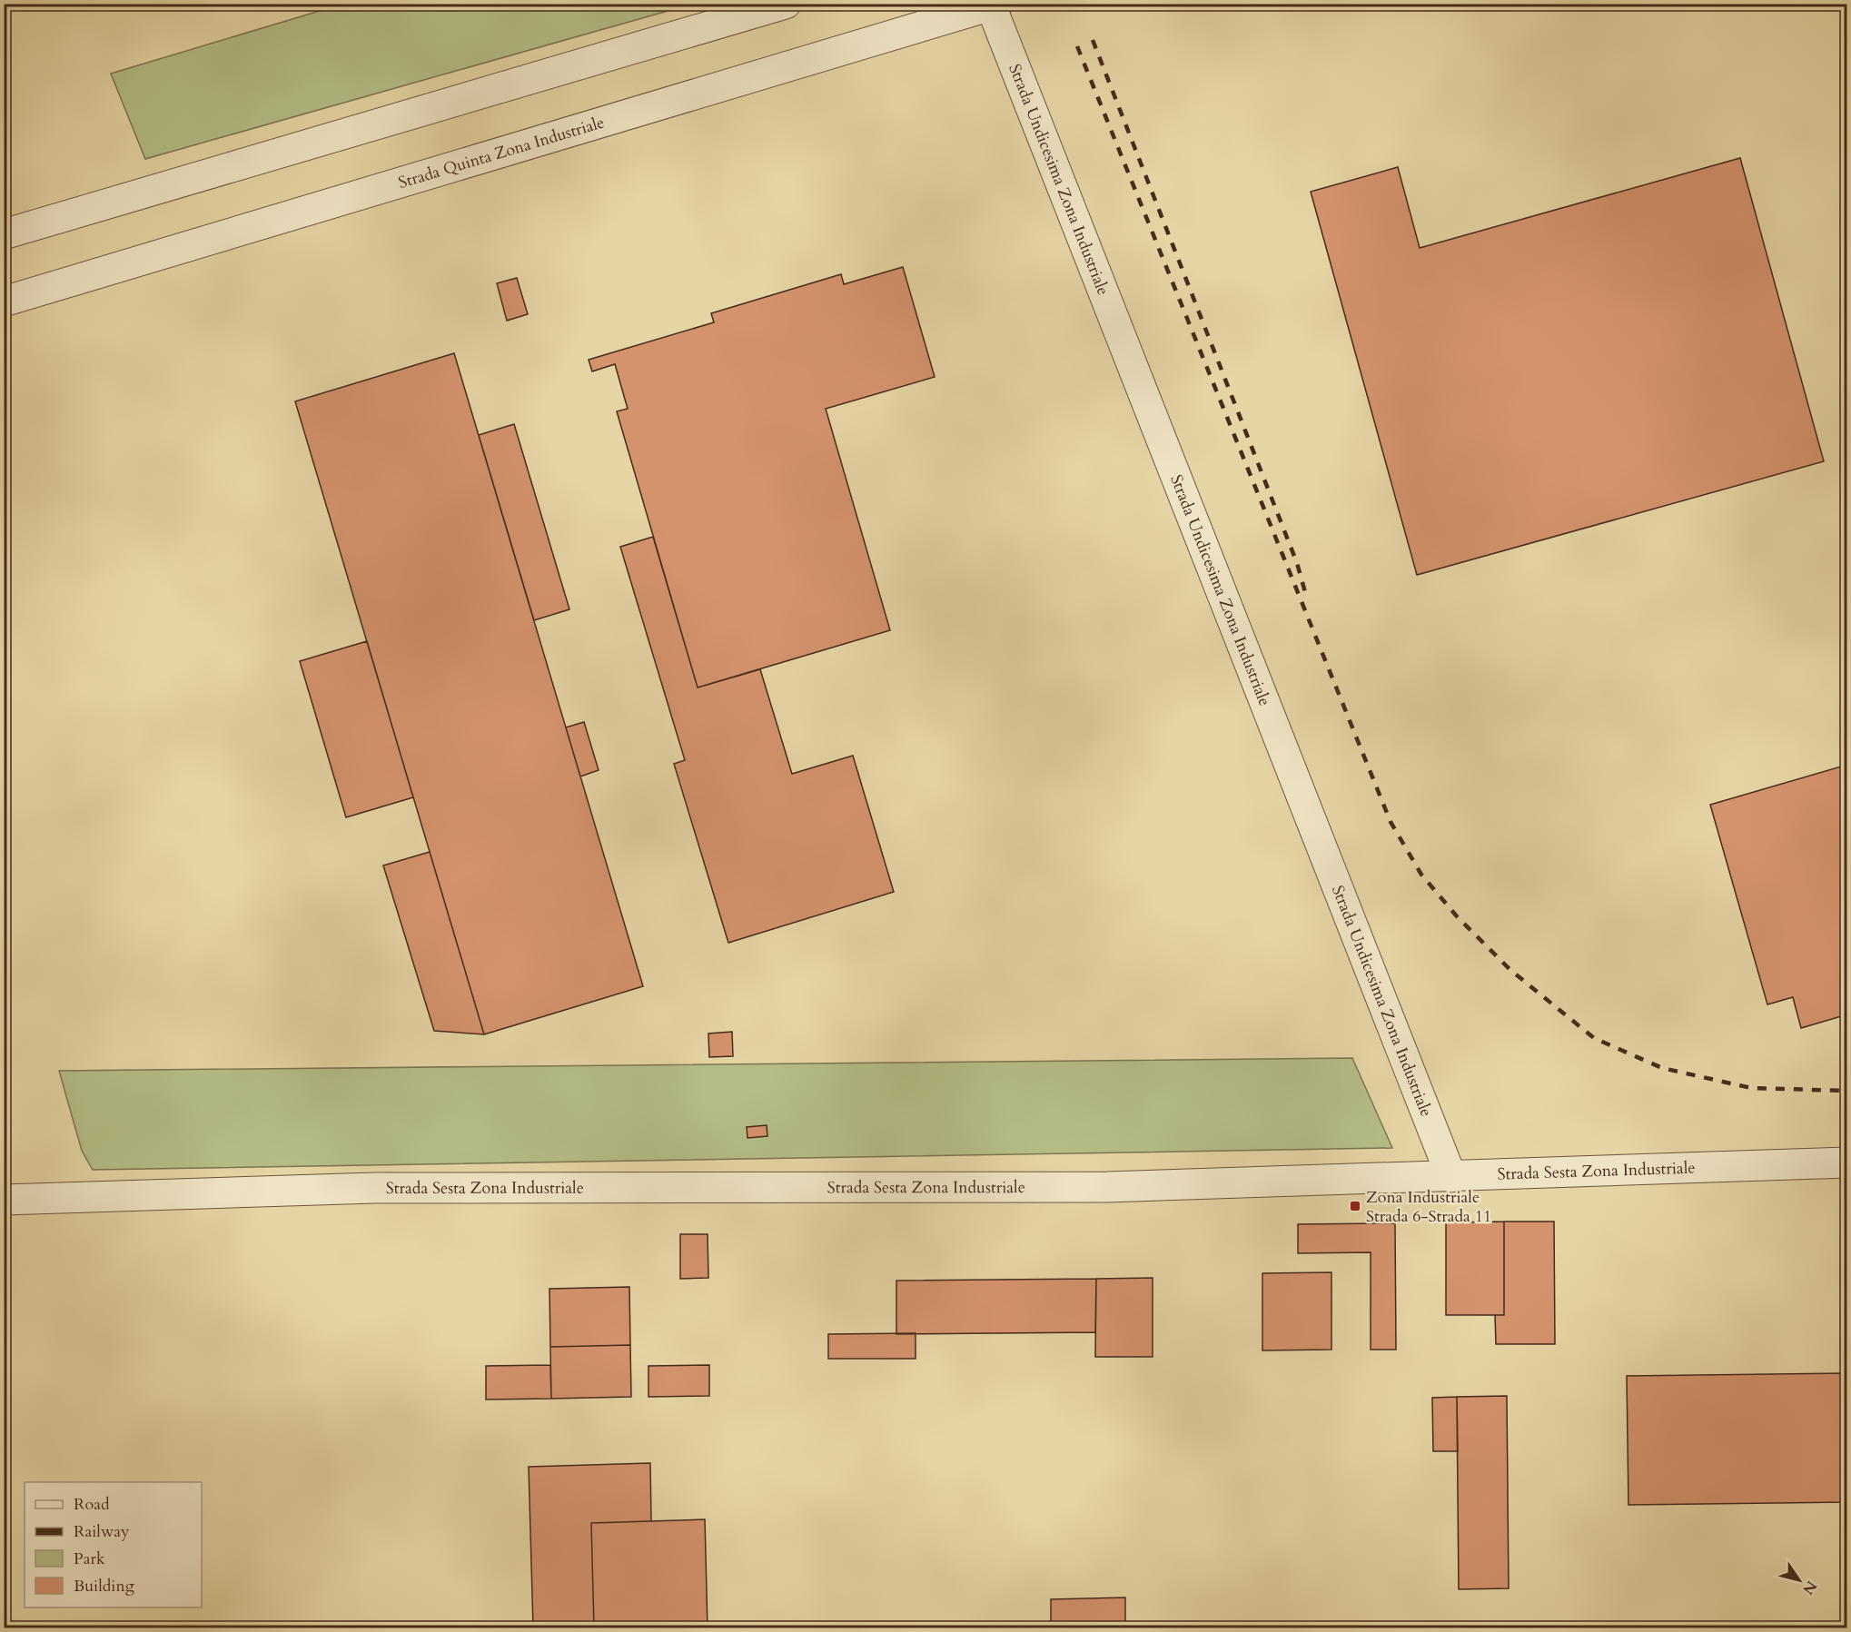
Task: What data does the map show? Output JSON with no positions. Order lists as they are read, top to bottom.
{
  "streets": {
    "street": ["Strada Quinta Zona Industriale", "Strada Undicesima Zona Industriale", "Strada Sesta Zona Industriale"]
  },
  "crossings": [
    ["Strada Quinta Zona Industriale", "Strada Undicesima Zona Industriale"],
    ["Strada Undicesima Zona Industriale", "Strada Sesta Zona Industriale"]
  ],
  "places": {
    "transit": ["Zona Industriale Strada 6-Strada 11"]
  },
  "legend": [
    "Road",
    "Railway",
    "Park",
    "Building"
  ],
  "north": "bottom right"
}
